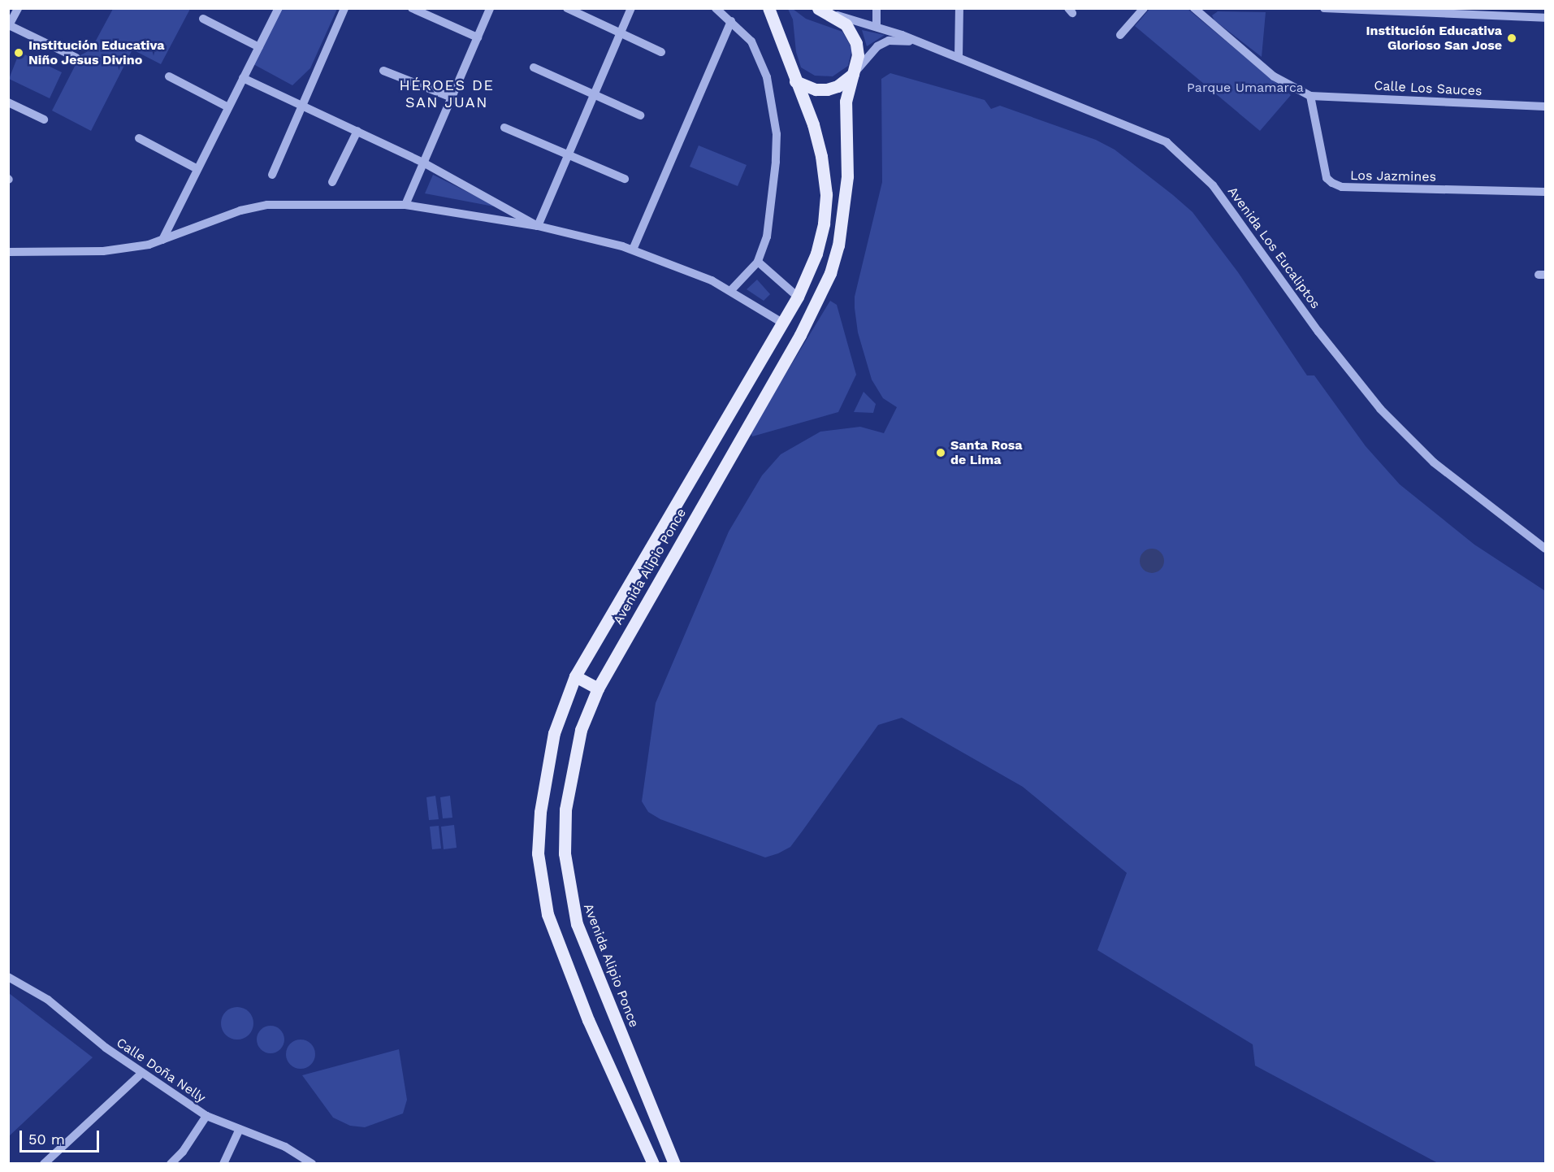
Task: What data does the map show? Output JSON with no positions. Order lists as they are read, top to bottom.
{
  "streets": {
    "main road": ["Avenida Alipio Ponce"],
    "street": [
      "Calle Los Sauces",
      "Los Jazmines",
      "Avenida Los Eucaliptos",
      "Calle Doña Nelly"
    ]
  },
  "crossings": [
    ["Calle Los Sauces", "Los Jazmines"],
    ["Avenida Los Eucaliptos", "Avenida Alipio Ponce"]
  ],
  "districts": ["HÉROES DE SAN JUAN"],
  "parks": ["Parque Umamarca"],
  "places": ["Institución Educativa Glorioso San Jose", "Institución Educativa Niño Jesus Divino", "Santa Rosa de Lima"],
  "scale_bar": "50 m"
}
